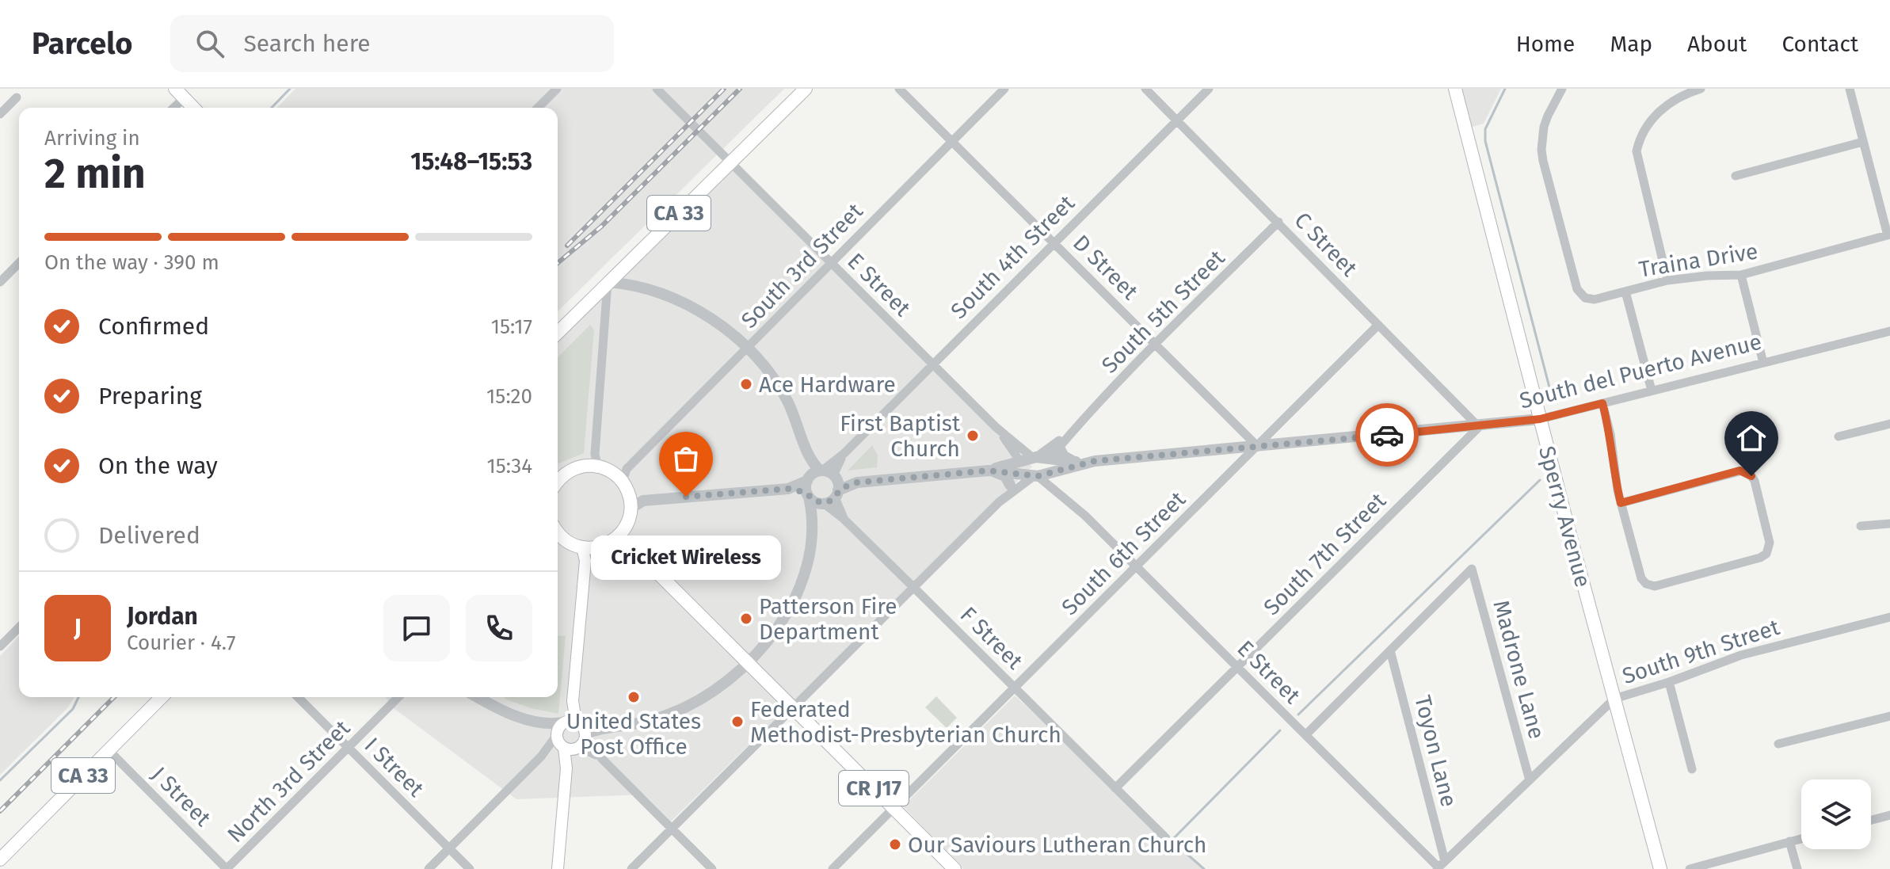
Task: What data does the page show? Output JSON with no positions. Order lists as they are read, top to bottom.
{
  "streets": {
    "main road": ["CA 33", "Sperry Avenue", "CR J17"],
    "street": [
      "C Street",
      "South 4th Street",
      "Traina Drive",
      "South 3rd Street",
      "D Street",
      "E Street",
      "South 5th Street",
      "South del Puerto Avenue",
      "South 6th Street",
      "South 7th Street",
      "F Street",
      "South 9th Street",
      "Madrone Lane",
      "Toyon Lane",
      "I Street",
      "North 3rd Street",
      "J Street"
    ]
  },
  "crossings": [
    ["CA 33", "E Street"],
    ["CA 33", "J Street"],
    ["C Street", "South 4th Street"],
    ["C Street", "South 5th Street"],
    ["C Street", "South del Puerto Avenue"],
    ["C Street", "South 6th Street"],
    ["C Street", "South 7th Street"],
    ["South 4th Street", "D Street"],
    ["South 4th Street", "E Street"],
    ["South 4th Street", "South del Puerto Avenue"],
    ["South 4th Street", "F Street"],
    ["South 3rd Street", "D Street"],
    ["South 3rd Street", "E Street"],
    ["D Street", "South 5th Street"],
    ["D Street", "South del Puerto Avenue"],
    ["D Street", "South 6th Street"],
    ["E Street", "South 5th Street"],
    ["E Street", "South del Puerto Avenue"],
    ["E Street", "South 6th Street"],
    ["E Street", "South 7th Street"],
    ["E Street", "South 9th Street"],
    ["E Street", "Toyon Lane"],
    ["South 5th Street", "South del Puerto Avenue"],
    ["South del Puerto Avenue", "Sperry Avenue"],
    ["South del Puerto Avenue", "South 6th Street"],
    ["South del Puerto Avenue", "South 7th Street"],
    ["South del Puerto Avenue", "F Street"],
    ["Sperry Avenue", "South 9th Street"],
    ["South 6th Street", "F Street"],
    ["South 6th Street", "CR J17"],
    ["South 7th Street", "F Street"],
    ["South 9th Street", "Madrone Lane"],
    ["South 9th Street", "Toyon Lane"],
    ["Madrone Lane", "Toyon Lane"],
    ["I Street", "North 3rd Street"],
    ["North 3rd Street", "J Street"]
  ],
  "places": [
    "Ace Hardware",
    "First Baptist Church",
    "Cricket Wireless",
    "Patterson Fire Department",
    "United States Post Office",
    "Federated Methodist-Presbyterian Church",
    "Our Saviours Lutheran Church"
  ],
  "page": {
    "header": "Parcelo",
    "search": "Search here",
    "nav": [
      "Home",
      "Map",
      "About",
      "Contact"
    ],
    "heading": ["2 min", "Arriving in", "15:48–15:53"],
    "panel": ["Jordan", "Courier · 4.7"],
    "bar": "On the way · 390 m",
    "list": [
      ["Confirmed", "15:17"],
      ["Preparing", "15:20"],
      ["On the way", "15:34"],
      "Delivered"
    ],
    "bubble": "Cricket Wireless",
    "round": "J"
  }
}
